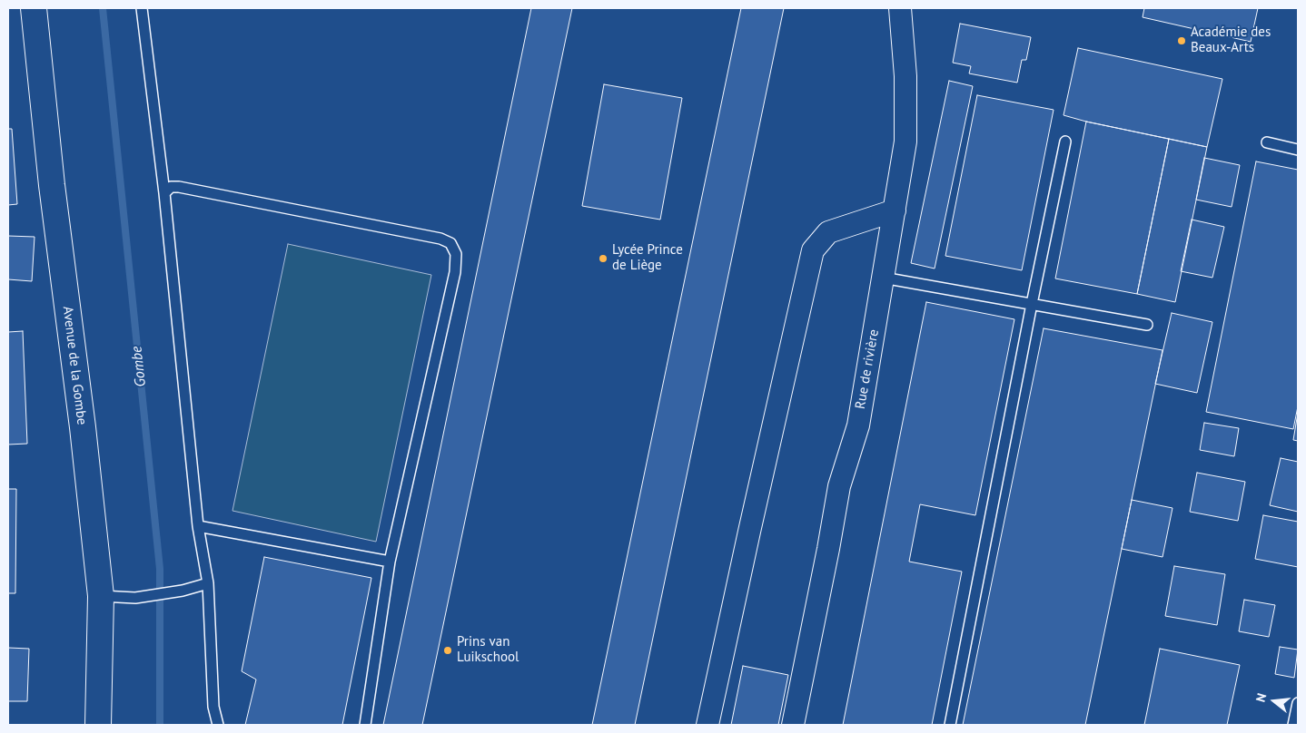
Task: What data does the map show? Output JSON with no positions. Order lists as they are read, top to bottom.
{
  "streets": {
    "street": ["Avenue de la Gombe", "Rue de rivière"]
  },
  "water": ["Gombe"],
  "places": ["Académie des Beaux-Arts", "Lycée Prince de Liège", "Prins van Luikschool"],
  "north": "left"
}
